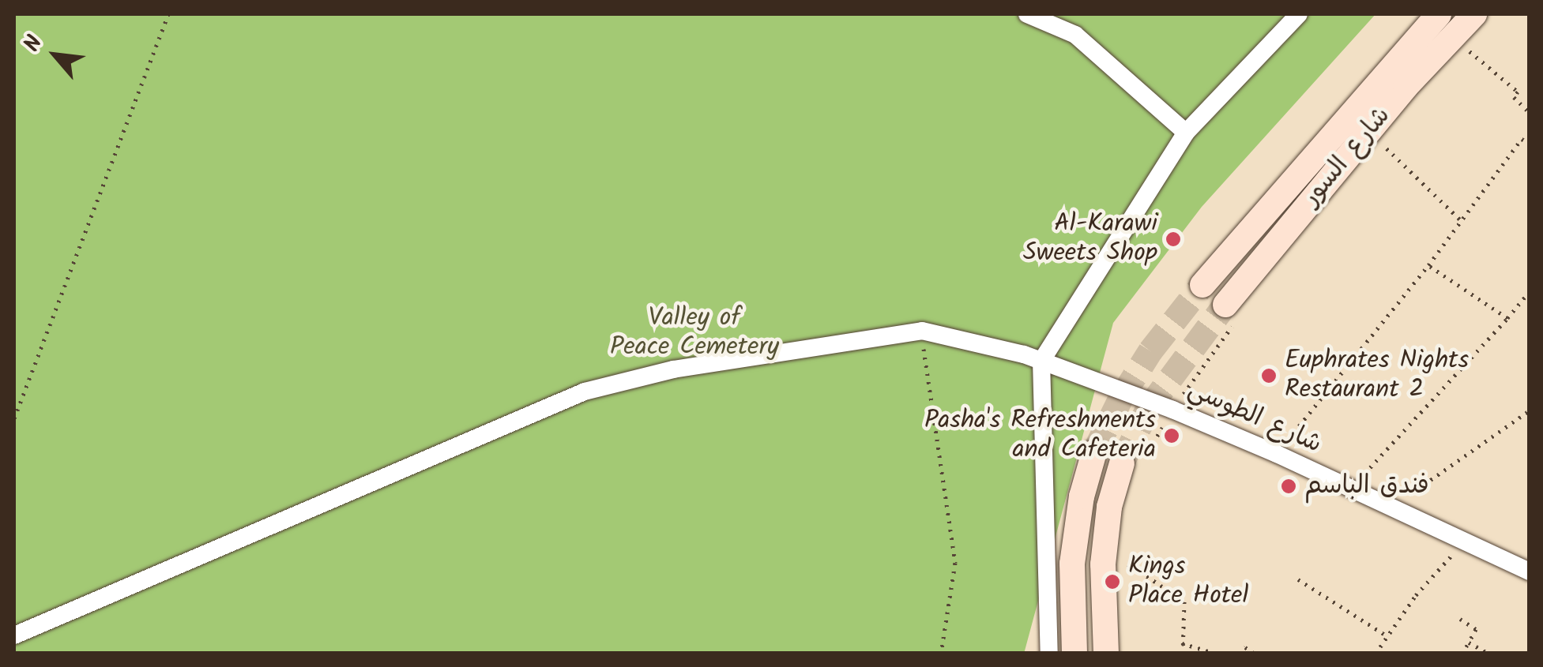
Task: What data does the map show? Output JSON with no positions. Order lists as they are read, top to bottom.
{
  "streets": {
    "main road": ["شارع السور"],
    "street": ["شارع الطوسي"]
  },
  "parks": ["Valley of Peace Cemetery"],
  "places": [
    "Al-Karawi Sweets Shop",
    "Euphrates Nights Restaurant 2",
    "Pasha's Refreshments and Cafeteria",
    "فندق الباسم",
    "Kings Place Hotel"
  ],
  "north": "top left"
}
